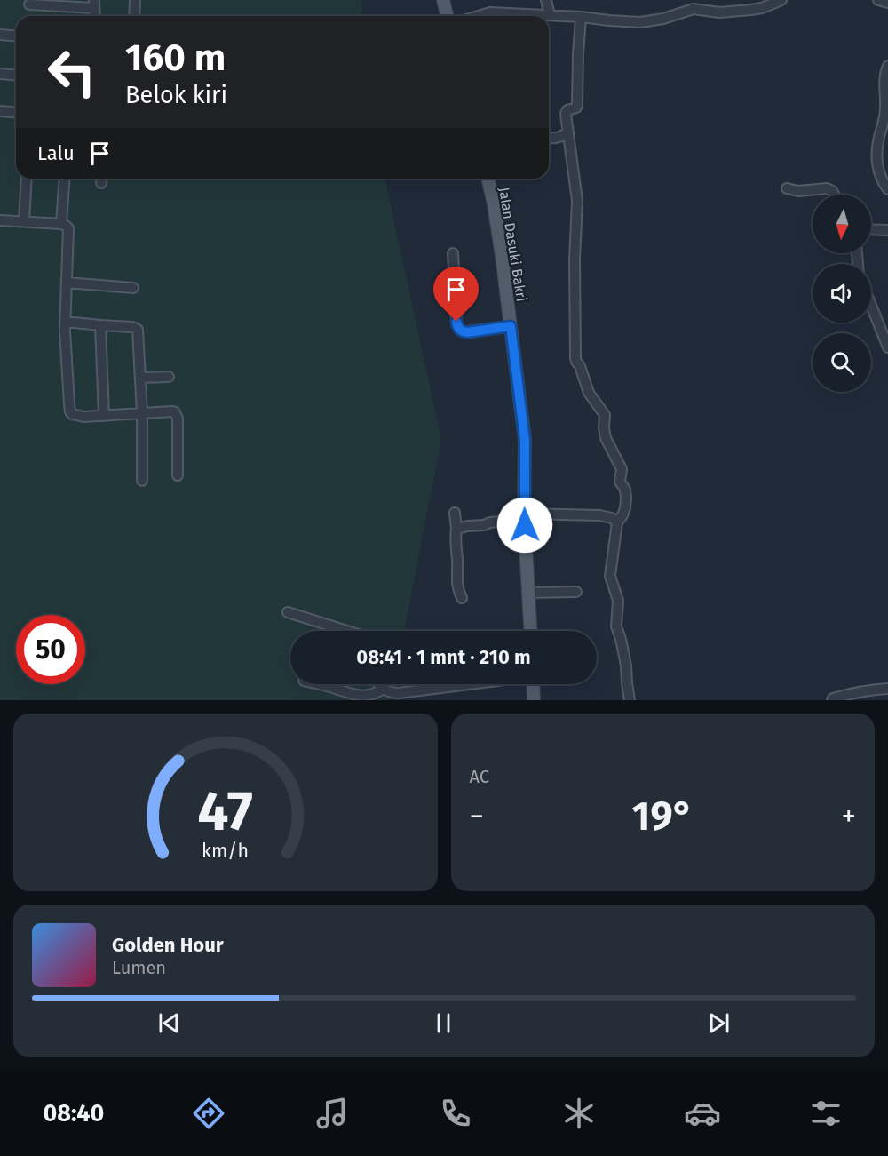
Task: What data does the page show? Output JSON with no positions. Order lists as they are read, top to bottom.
{
  "streets": {
    "main road": ["Jalan Dasuki Bakri"]
  },
  "north": "bottom",
  "page": {
    "turn": ["160 m", "Belok kiri"],
    "then": "Lalu",
    "limit": "50",
    "trip": "08:41 · 1 mnt · 210 m",
    "tile": "AC",
    "heat": ["−", "19°", "+"],
    "song": ["Golden Hour", "Lumen"],
    "tabs": "08:40",
    "gauge": ["47", "km/h"]
  }
}
